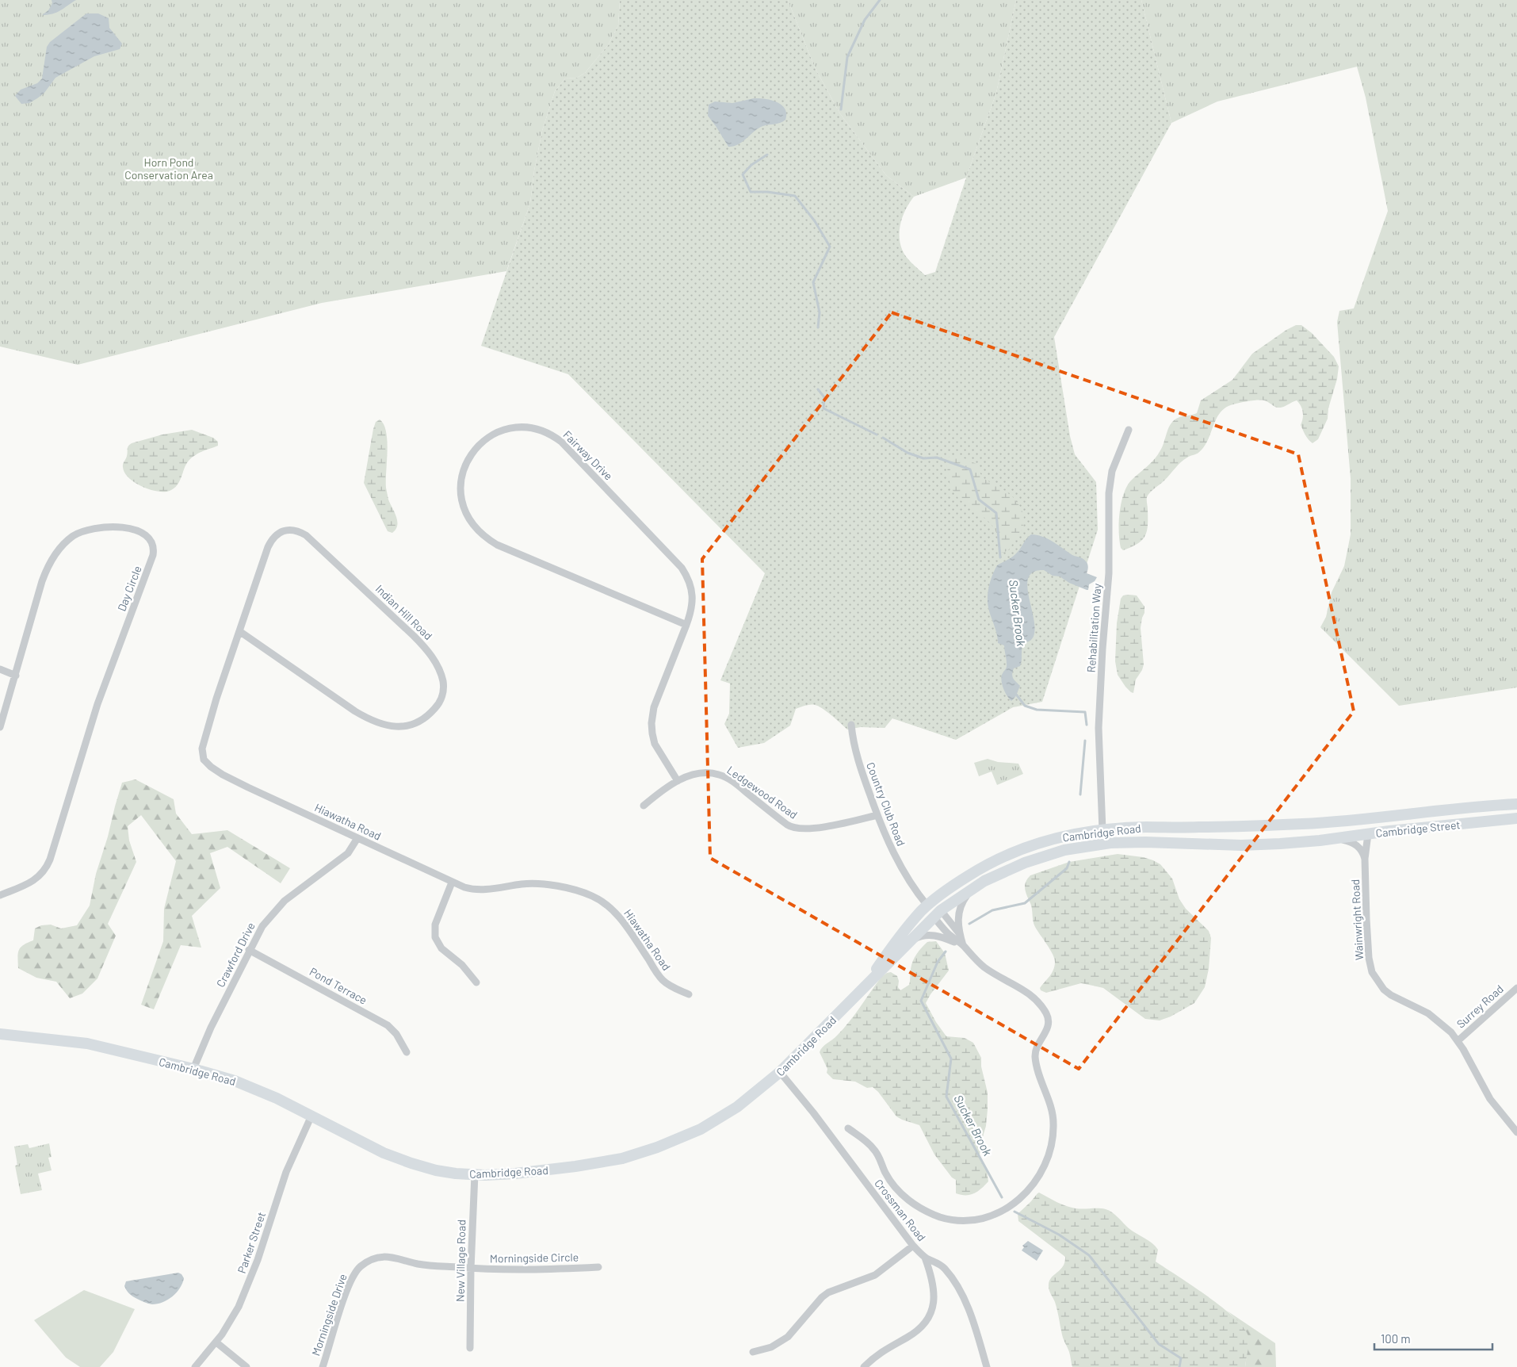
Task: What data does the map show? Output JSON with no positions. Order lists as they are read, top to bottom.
{
  "streets": {
    "highway": ["Cambridge Street", "Cambridge Road"],
    "street": [
      "Fairway Drive",
      "Day Circle",
      "Indian Hill Road",
      "Rehabilitation Way",
      "Ledgewood Road",
      "Country Club Road",
      "Hiawatha Road",
      "Wainwright Road",
      "Crawford Drive",
      "Pond Terrace",
      "Surrey Road",
      "Crossman Road",
      "Parker Street",
      "Morningside Circle",
      "New Village Road",
      "Morningside Drive"
    ]
  },
  "crossings": [
    ["Fairway Drive", "Ledgewood Road"],
    ["Indian Hill Road", "Hiawatha Road"],
    ["Rehabilitation Way", "Cambridge Road"],
    ["Ledgewood Road", "Country Club Road"],
    ["Country Club Road", "Cambridge Road"],
    ["Hiawatha Road", "Crawford Drive"],
    ["Cambridge Street", "Cambridge Road"],
    ["Cambridge Street", "Wainwright Road"],
    ["Cambridge Road", "Crawford Drive"],
    ["Cambridge Road", "Crossman Road"],
    ["Cambridge Road", "Parker Street"],
    ["Cambridge Road", "New Village Road"],
    ["Wainwright Road", "Surrey Road"],
    ["Crawford Drive", "Pond Terrace"],
    ["Morningside Circle", "New Village Road"],
    ["Morningside Circle", "Morningside Drive"],
    ["New Village Road", "Morningside Drive"]
  ],
  "water": ["Sucker Brook"],
  "parks": ["Horn Pond Conservation Area"],
  "scale_bar": "100 m"
}
